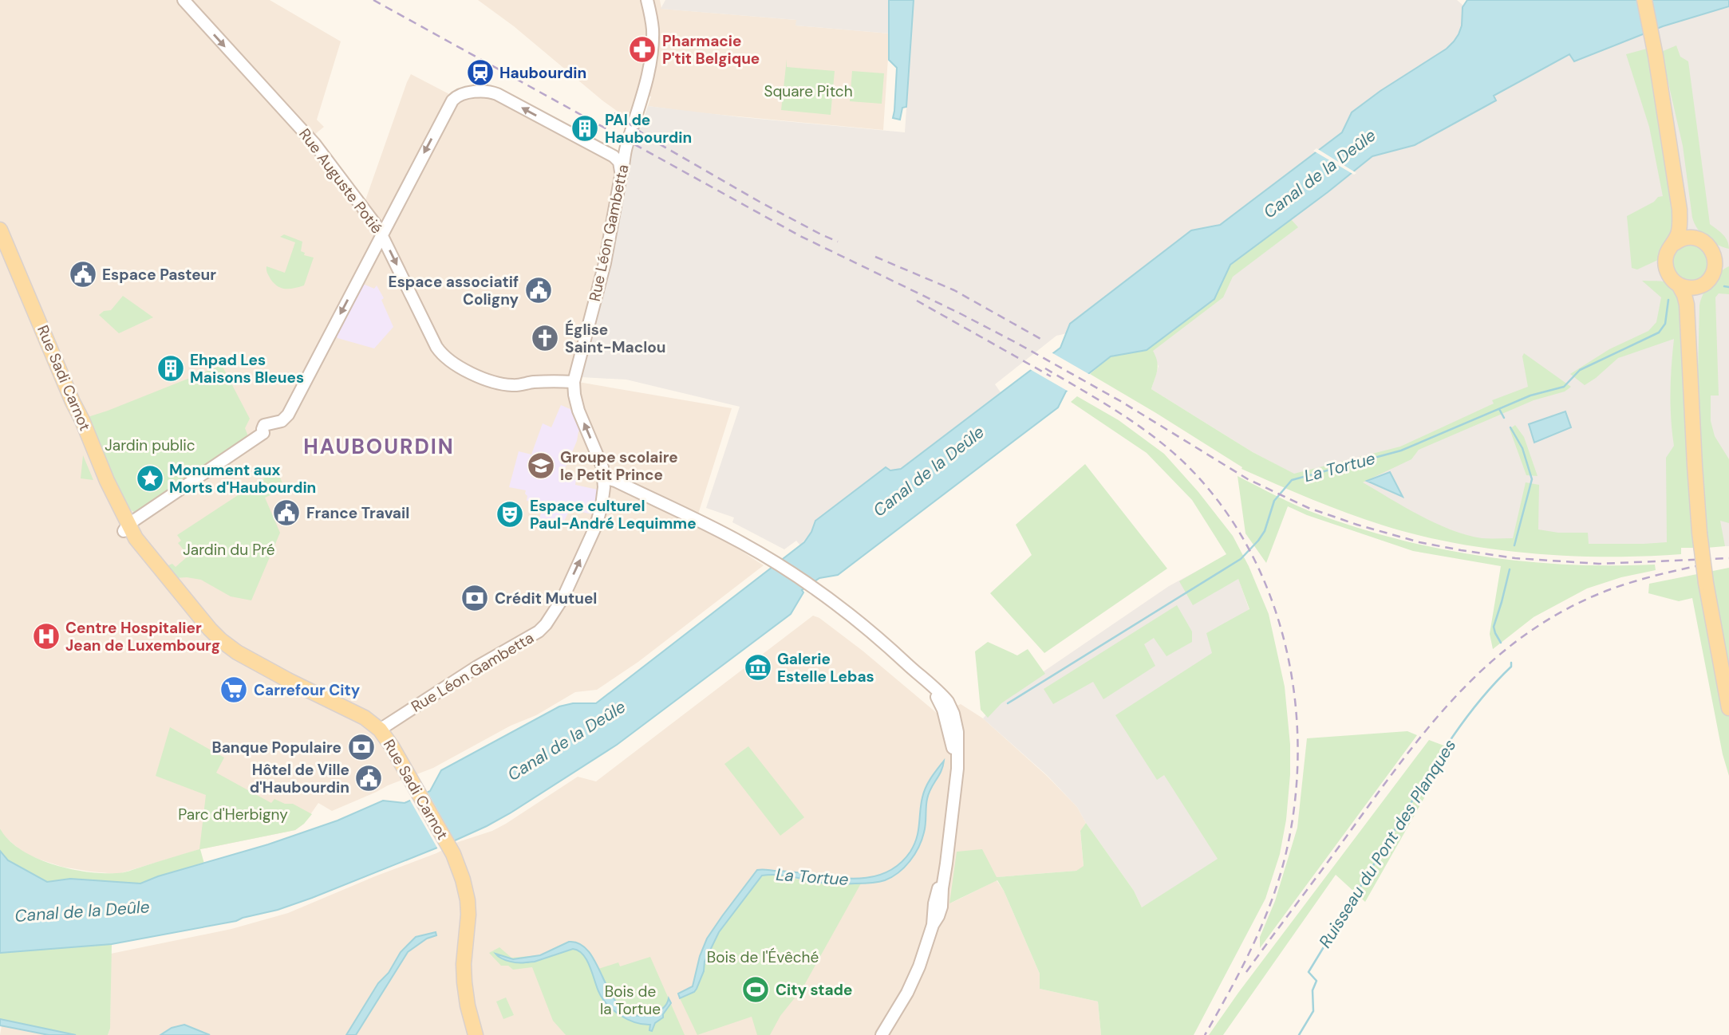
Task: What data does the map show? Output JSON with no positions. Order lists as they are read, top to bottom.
{
  "streets": {
    "main road": ["Rue Sadi Carnot"],
    "street": ["Rue Auguste Potié", "Rue Léon Gambetta"]
  },
  "crossings": [
    ["Rue Auguste Potié", "Rue Léon Gambetta"],
    ["Rue Léon Gambetta", "Rue Sadi Carnot"]
  ],
  "one_way": ["Rue Auguste Potié", "Rue Léon Gambetta"],
  "districts": ["HAUBOURDIN"],
  "water": ["Canal de la Deûle", "La Tortue", "Ruisseau du Pont des Planques"],
  "parks": [
    "Square Pitch",
    "Jardin public",
    "Jardin du Pré",
    "Parc d'Herbigny",
    "Bois de l'Évêché",
    "Bois de la Tortue"
  ],
  "places": {
    "pharmacy": ["Pharmacie P'tit Belgique"],
    "station": ["Haubourdin"],
    "building": ["PAI de Haubourdin", "Ehpad Les Maisons Bleues"],
    "public building": [
      "Espace Pasteur",
      "Espace associatif Coligny",
      "France Travail",
      "Hôtel de Ville d'Haubourdin"
    ],
    "church": ["Église Saint-Maclou"],
    "school or university": ["Groupe scolaire le Petit Prince"],
    "place": ["Monument aux Morts d'Haubourdin"],
    "theatre": ["Espace culturel Paul-André Lequimme"],
    "bank": ["Crédit Mutuel", "Banque Populaire"],
    "hospital": ["Centre Hospitalier Jean de Luxembourg"],
    "museum": ["Galerie Estelle Lebas"],
    "supermarket": ["Carrefour City"],
    "sports": ["City stade"]
  }
}
